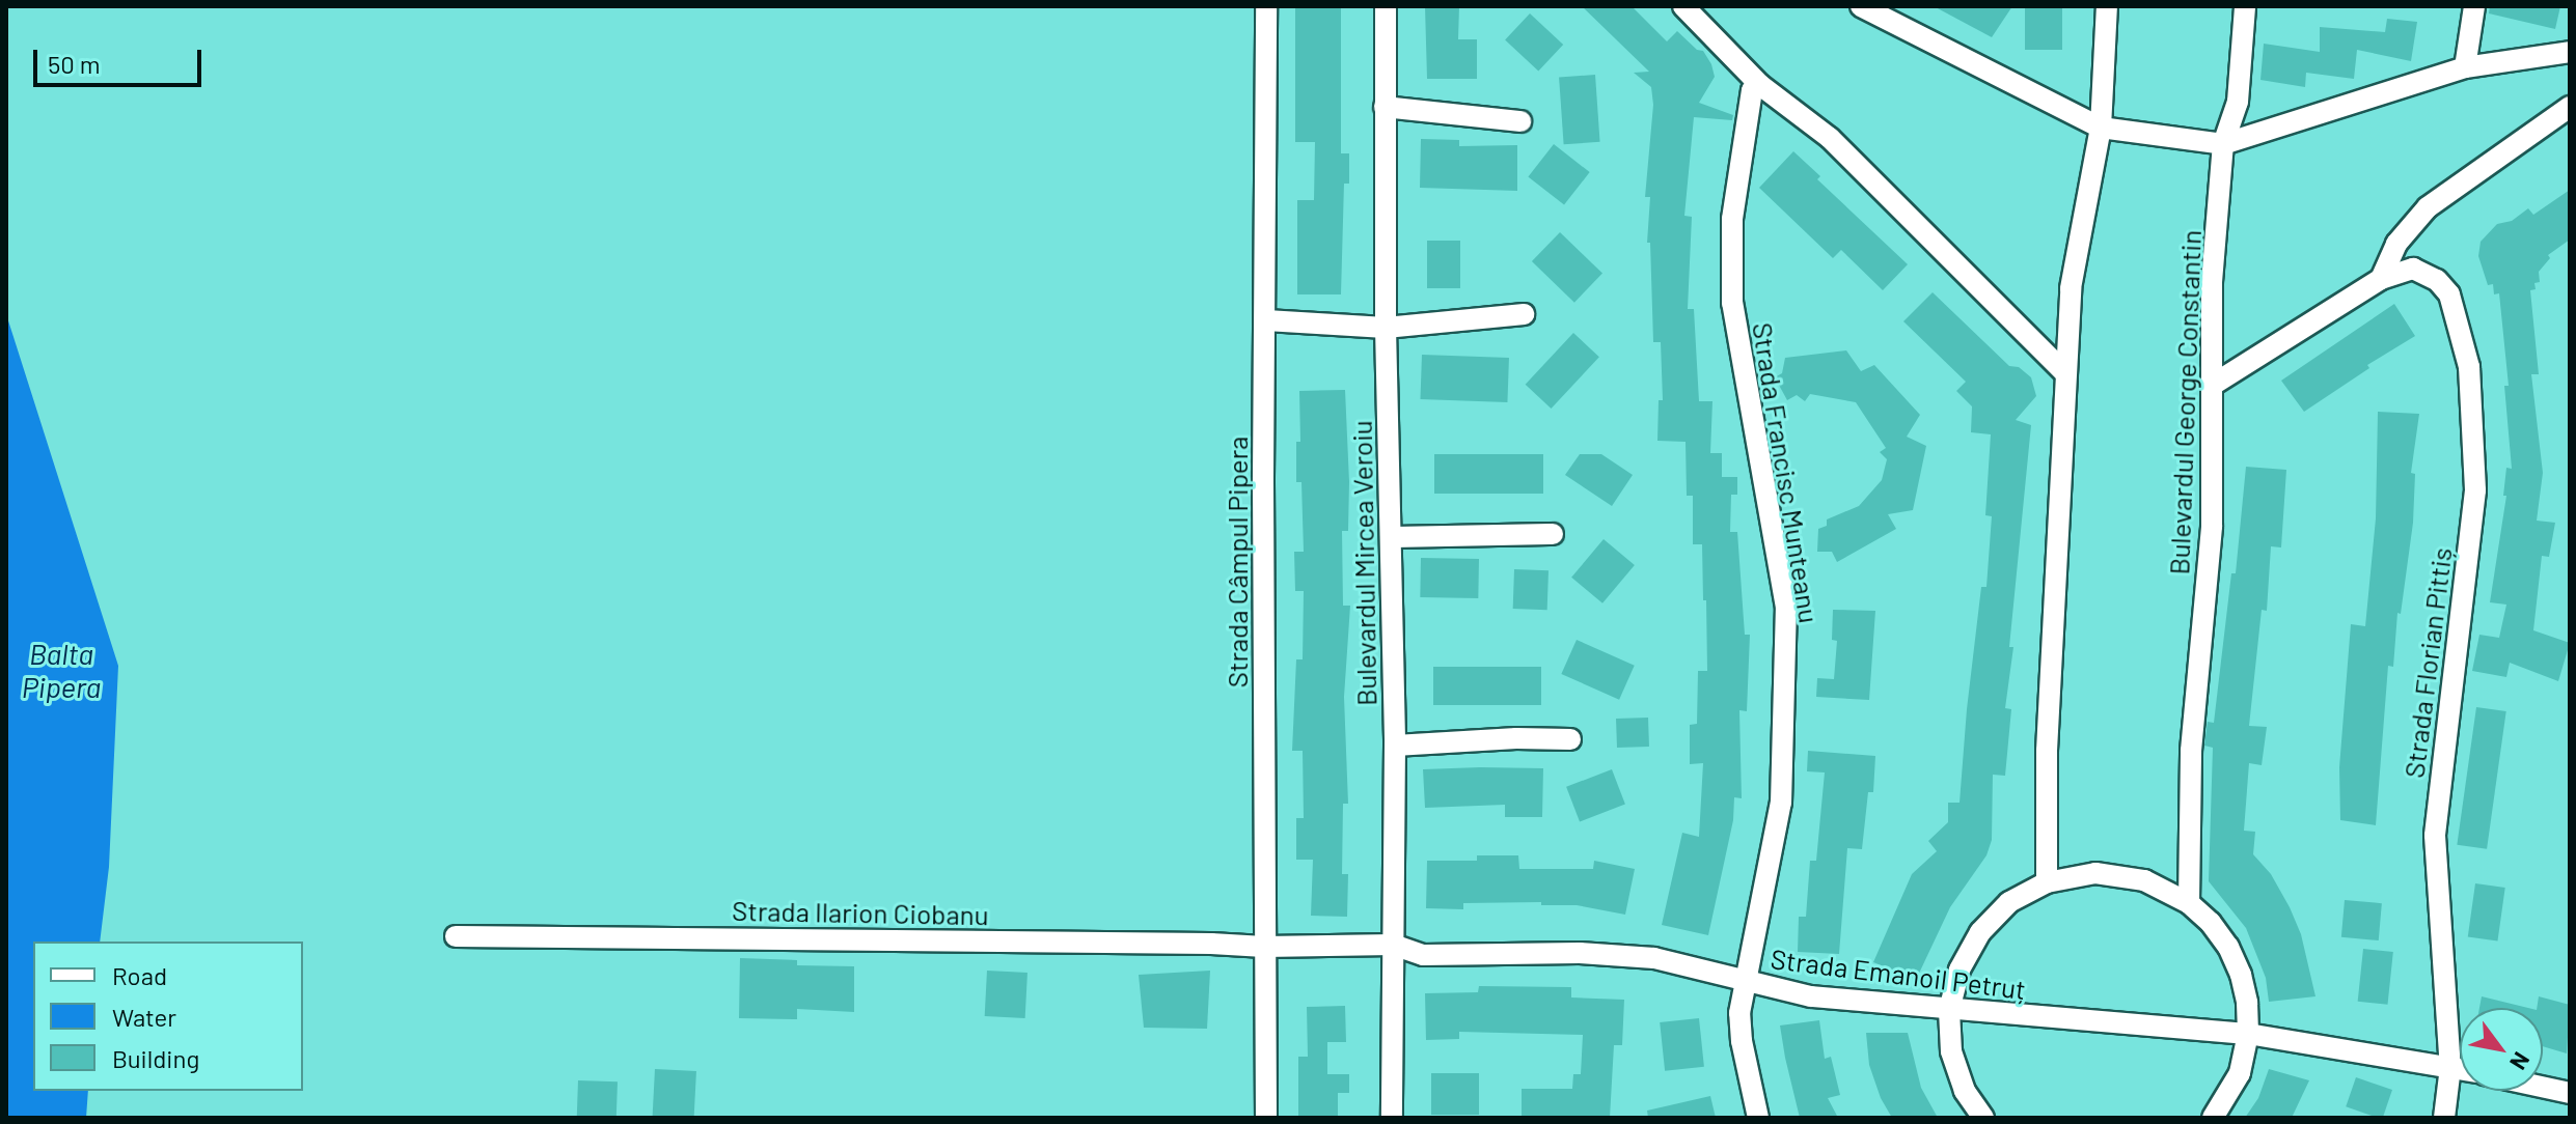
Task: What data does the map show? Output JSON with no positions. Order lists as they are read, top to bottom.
{
  "streets": {
    "street": [
      "Bulevardul George Constantin",
      "Strada Francisc Munteanu",
      "Strada Câmpul Pipera",
      "Bulevardul Mircea Veroiu",
      "Strada Florian Pittiș",
      "Strada Ilarion Ciobanu",
      "Strada Emanoil Petruț"
    ]
  },
  "crossings": [
    ["Strada Francisc Munteanu", "Strada Emanoil Petruț"],
    ["Strada Câmpul Pipera", "Strada Ilarion Ciobanu"],
    ["Strada Câmpul Pipera", "Strada Emanoil Petruț"],
    ["Bulevardul Mircea Veroiu", "Strada Emanoil Petruț"],
    ["Strada Florian Pittiș", "Strada Emanoil Petruț"],
    ["Strada Ilarion Ciobanu", "Strada Emanoil Petruț"]
  ],
  "water": ["Balta Pipera"],
  "legend": ["Road", "Water", "Building"],
  "scale_bar": "50 m",
  "north": "bottom right"
}
